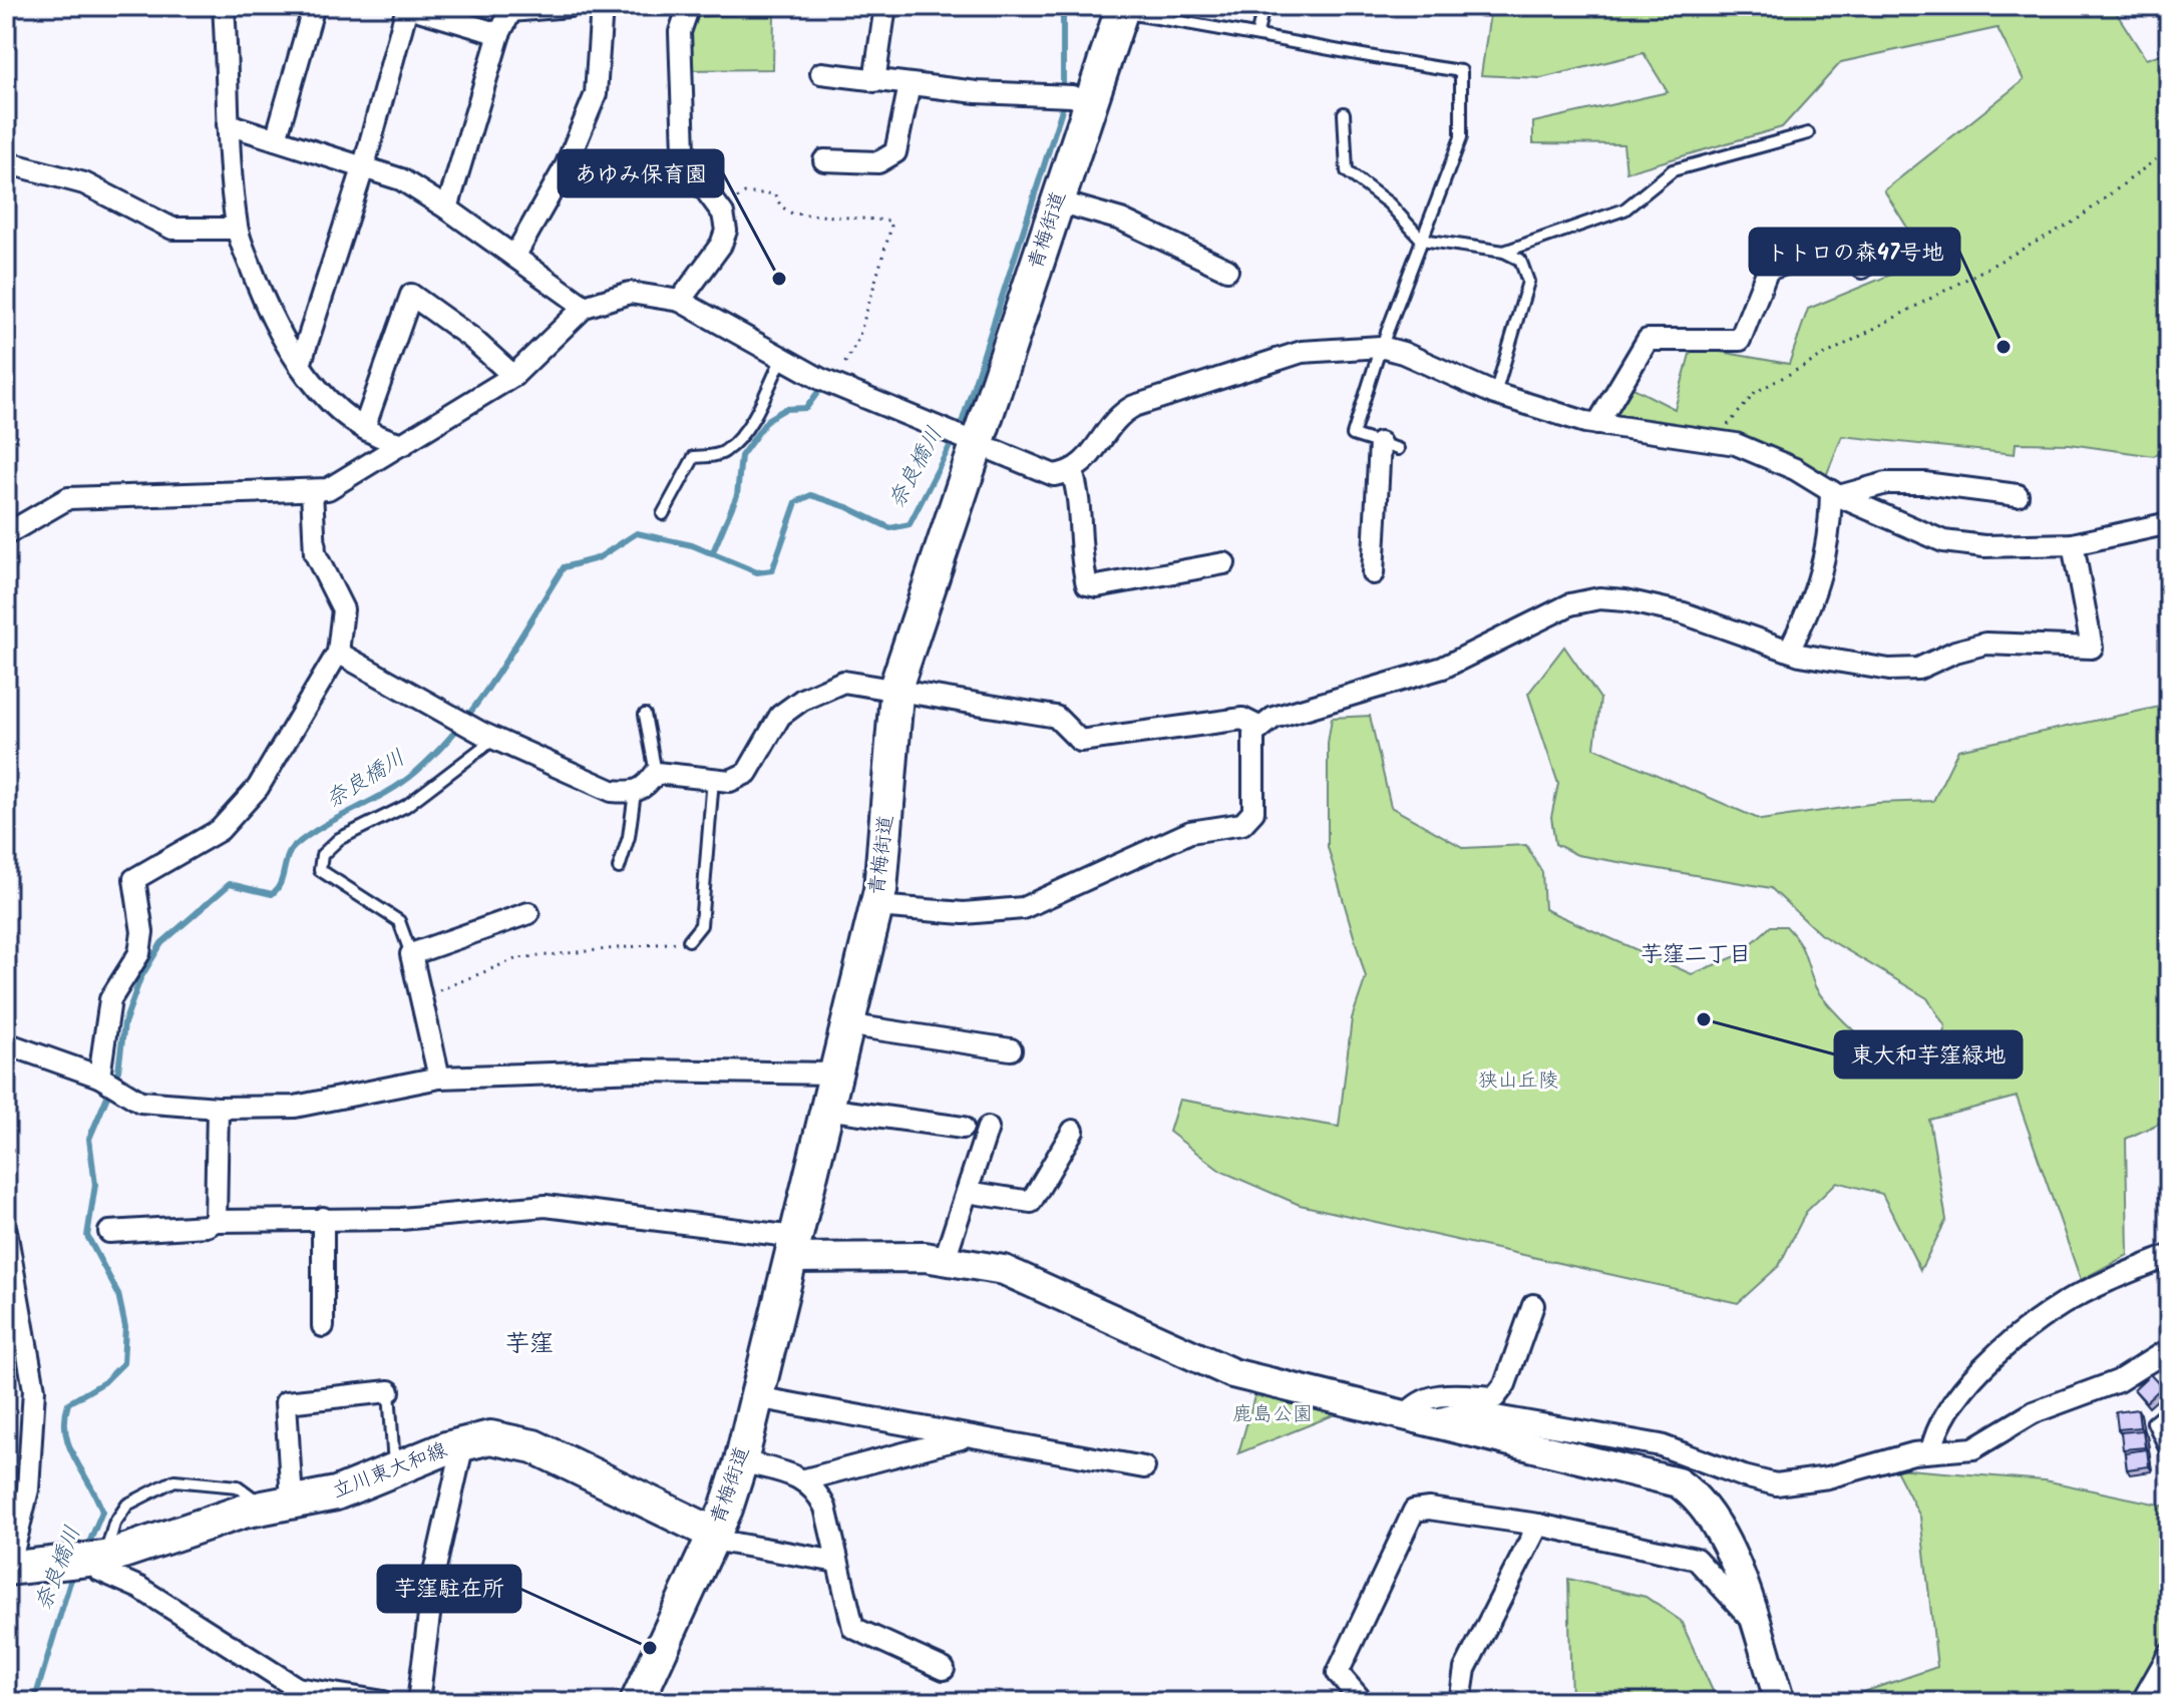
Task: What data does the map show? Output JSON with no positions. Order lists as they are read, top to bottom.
{
  "streets": {
    "main road": ["青梅街道", "立川東大和線"]
  },
  "crossings": [
    ["青梅街道", "立川東大和線"]
  ],
  "districts": ["芋窪二丁目", "芋窪"],
  "water": ["奈良橋川"],
  "parks": ["狭山丘陵", "鹿島公園"],
  "places": [
    "あゆみ保育園",
    "トトロの森47号地",
    "東大和芋窪緑地",
    "芋窪駐在所"
  ]
}
